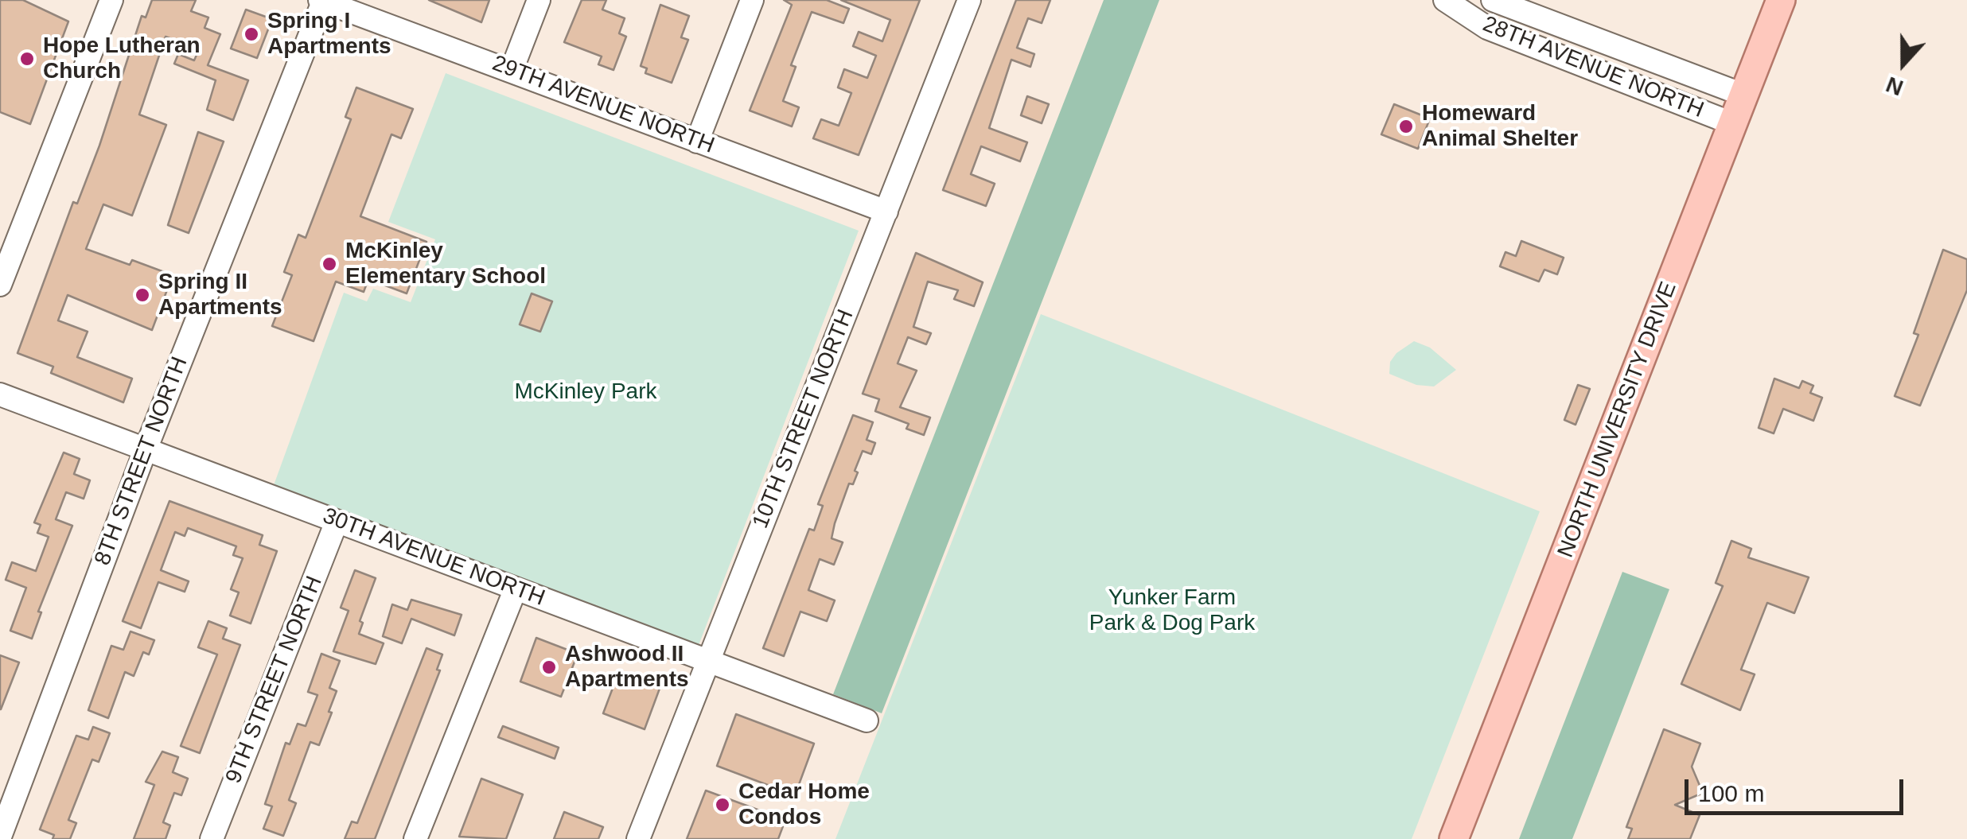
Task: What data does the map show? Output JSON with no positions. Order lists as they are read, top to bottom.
{
  "streets": {
    "main road": ["NORTH UNIVERSITY DRIVE"],
    "street": [
      "28TH AVENUE NORTH",
      "29TH AVENUE NORTH",
      "10TH STREET NORTH",
      "8TH STREET NORTH",
      "30TH AVENUE NORTH",
      "9TH STREET NORTH"
    ]
  },
  "crossings": [
    ["28TH AVENUE NORTH", "NORTH UNIVERSITY DRIVE"],
    ["29TH AVENUE NORTH", "10TH STREET NORTH"],
    ["29TH AVENUE NORTH", "8TH STREET NORTH"],
    ["10TH STREET NORTH", "30TH AVENUE NORTH"],
    ["8TH STREET NORTH", "30TH AVENUE NORTH"],
    ["30TH AVENUE NORTH", "9TH STREET NORTH"]
  ],
  "parks": ["McKinley Park", "Yunker Farm Park & Dog Park"],
  "places": [
    "Spring I Apartments",
    "Hope Lutheran Church",
    "Homeward Animal Shelter",
    "McKinley Elementary School",
    "Spring II Apartments",
    "Ashwood II Apartments",
    "Cedar Home Condos"
  ],
  "scale_bar": "100 m",
  "north": "bottom"
}
